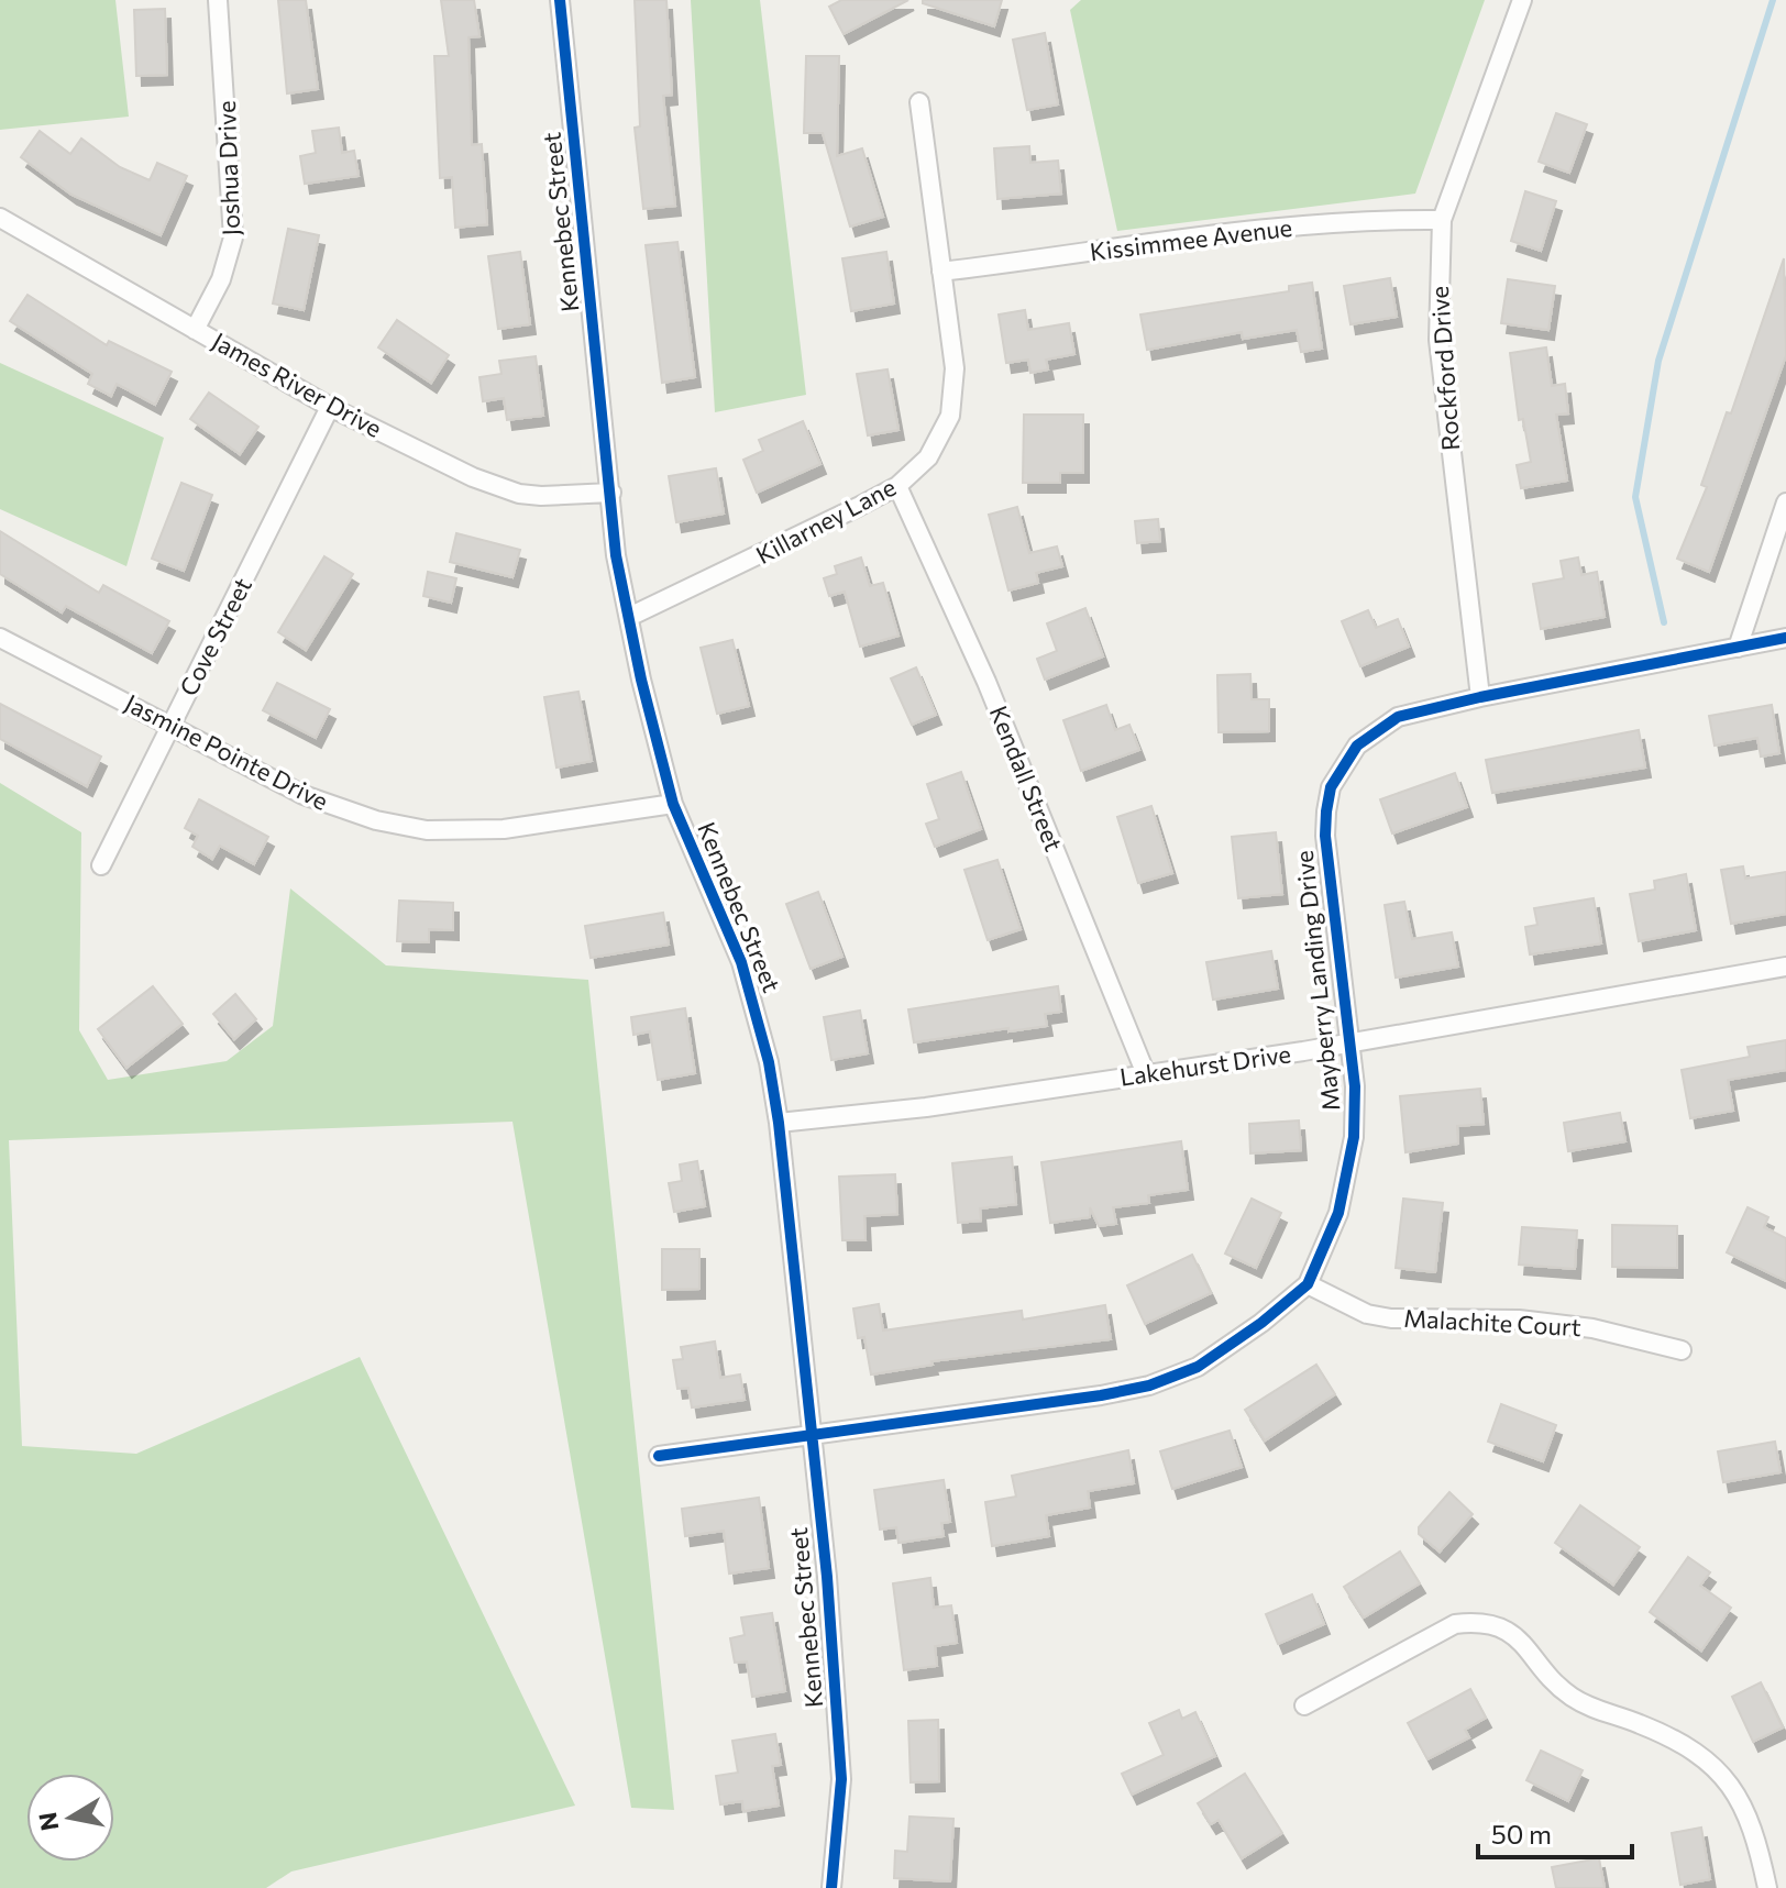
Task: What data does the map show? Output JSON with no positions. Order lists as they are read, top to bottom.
{
  "streets": {
    "street": [
      "Joshua Drive",
      "Kennebec Street",
      "Kissimmee Avenue",
      "Rockford Drive",
      "James River Drive",
      "Killarney Lane",
      "Cove Street",
      "Jasmine Pointe Drive",
      "Kendall Street",
      "Mayberry Landing Drive",
      "Lakehurst Drive",
      "Malachite Court"
    ]
  },
  "crossings": [
    ["Joshua Drive", "James River Drive"],
    ["Kennebec Street", "James River Drive"],
    ["Kennebec Street", "Killarney Lane"],
    ["Kennebec Street", "Jasmine Pointe Drive"],
    ["Kennebec Street", "Mayberry Landing Drive"],
    ["Kennebec Street", "Lakehurst Drive"],
    ["Kissimmee Avenue", "Rockford Drive"],
    ["Kissimmee Avenue", "Killarney Lane"],
    ["Rockford Drive", "Mayberry Landing Drive"],
    ["James River Drive", "Cove Street"],
    ["Killarney Lane", "Kendall Street"],
    ["Cove Street", "Jasmine Pointe Drive"],
    ["Kendall Street", "Lakehurst Drive"],
    ["Mayberry Landing Drive", "Lakehurst Drive"],
    ["Mayberry Landing Drive", "Malachite Court"]
  ],
  "scale_bar": "50 m",
  "north": "left"
}
